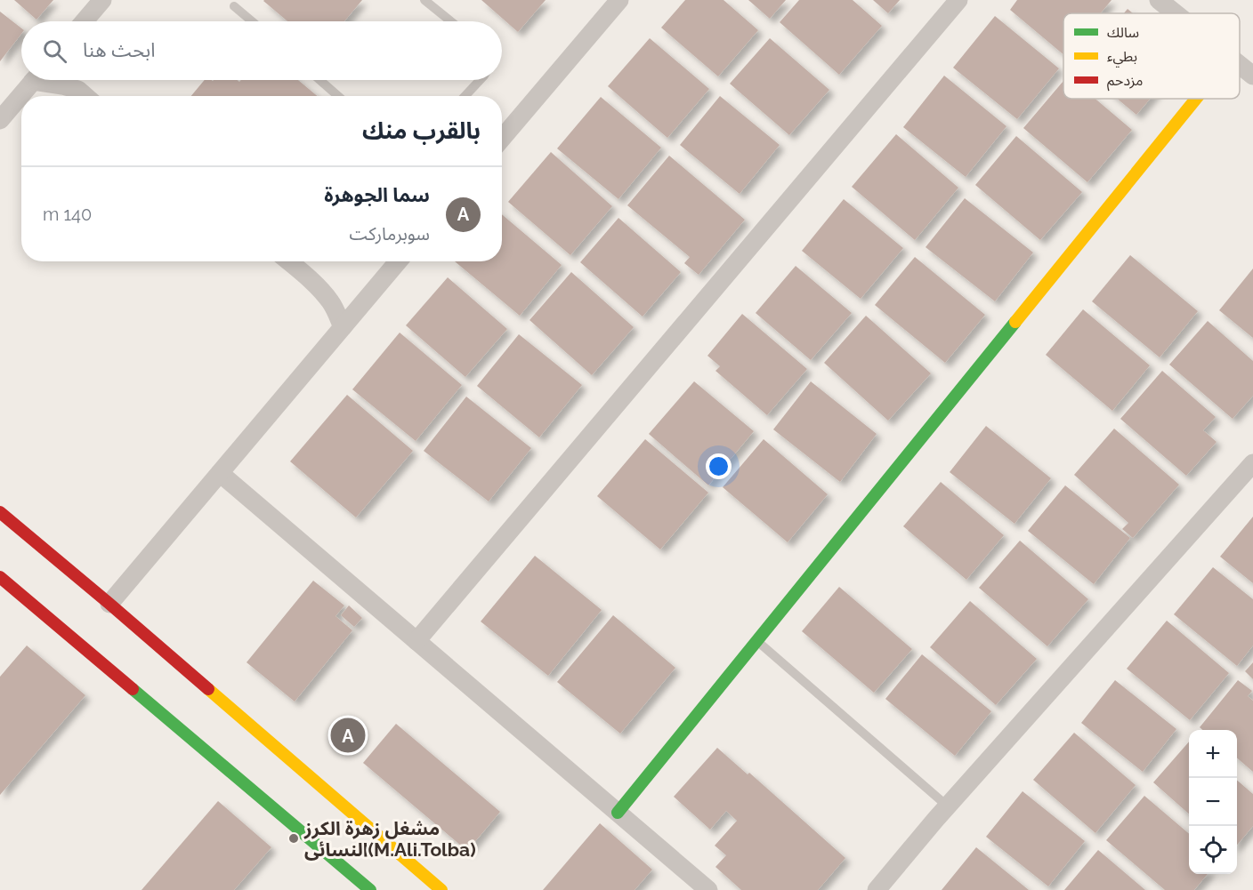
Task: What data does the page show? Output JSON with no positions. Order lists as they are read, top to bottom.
{
  "places": ["مشغل زهرة الكرز النسائى(M.Ali.Tolba)"],
  "legend": ["سالك", "بطيء", "مزدحم"],
  "page": {
    "search": "ابحث هنا",
    "heading": "بالقرب منك",
    "list": [
      {
        "mark": "A",
        "name": "سما الجوهرة",
        "note": "سوبرماركت",
        "value": "140 m"
      }
    ],
    "pins": "A",
    "map_buttons": ["+", "−"]
  }
}
